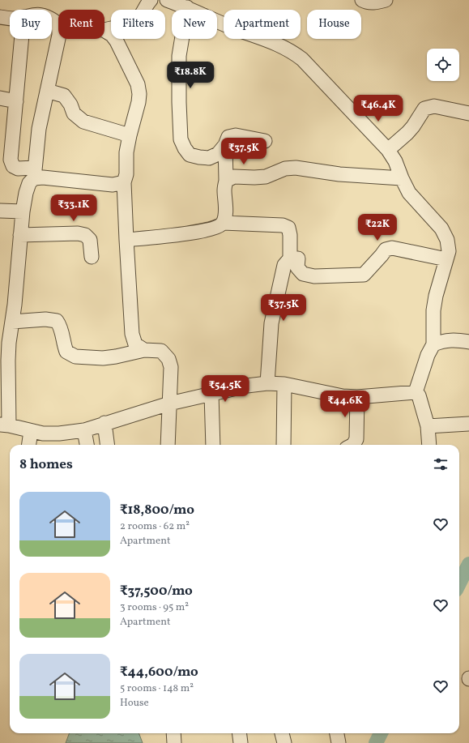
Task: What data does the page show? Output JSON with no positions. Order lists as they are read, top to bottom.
{
  "page": {
    "chip": [
      "Buy",
      "Rent",
      "Filters",
      "New",
      "Apartment",
      "House"
    ],
    "price": [
      "₹18.8K",
      "₹46.4K",
      "₹37.5K",
      "₹33.1K",
      "₹22K",
      "₹37.5K",
      "₹54.5K",
      "₹44.6K"
    ],
    "heading": "8 homes",
    "list": [
      {
        "name": "₹18,800/mo",
        "note": "2 rooms · 62 m² · Apartment"
      },
      {
        "name": "₹37,500/mo",
        "note": "3 rooms · 95 m² · Apartment"
      },
      {
        "name": "₹44,600/mo",
        "note": "5 rooms · 148 m² · House"
      }
    ]
  }
}
